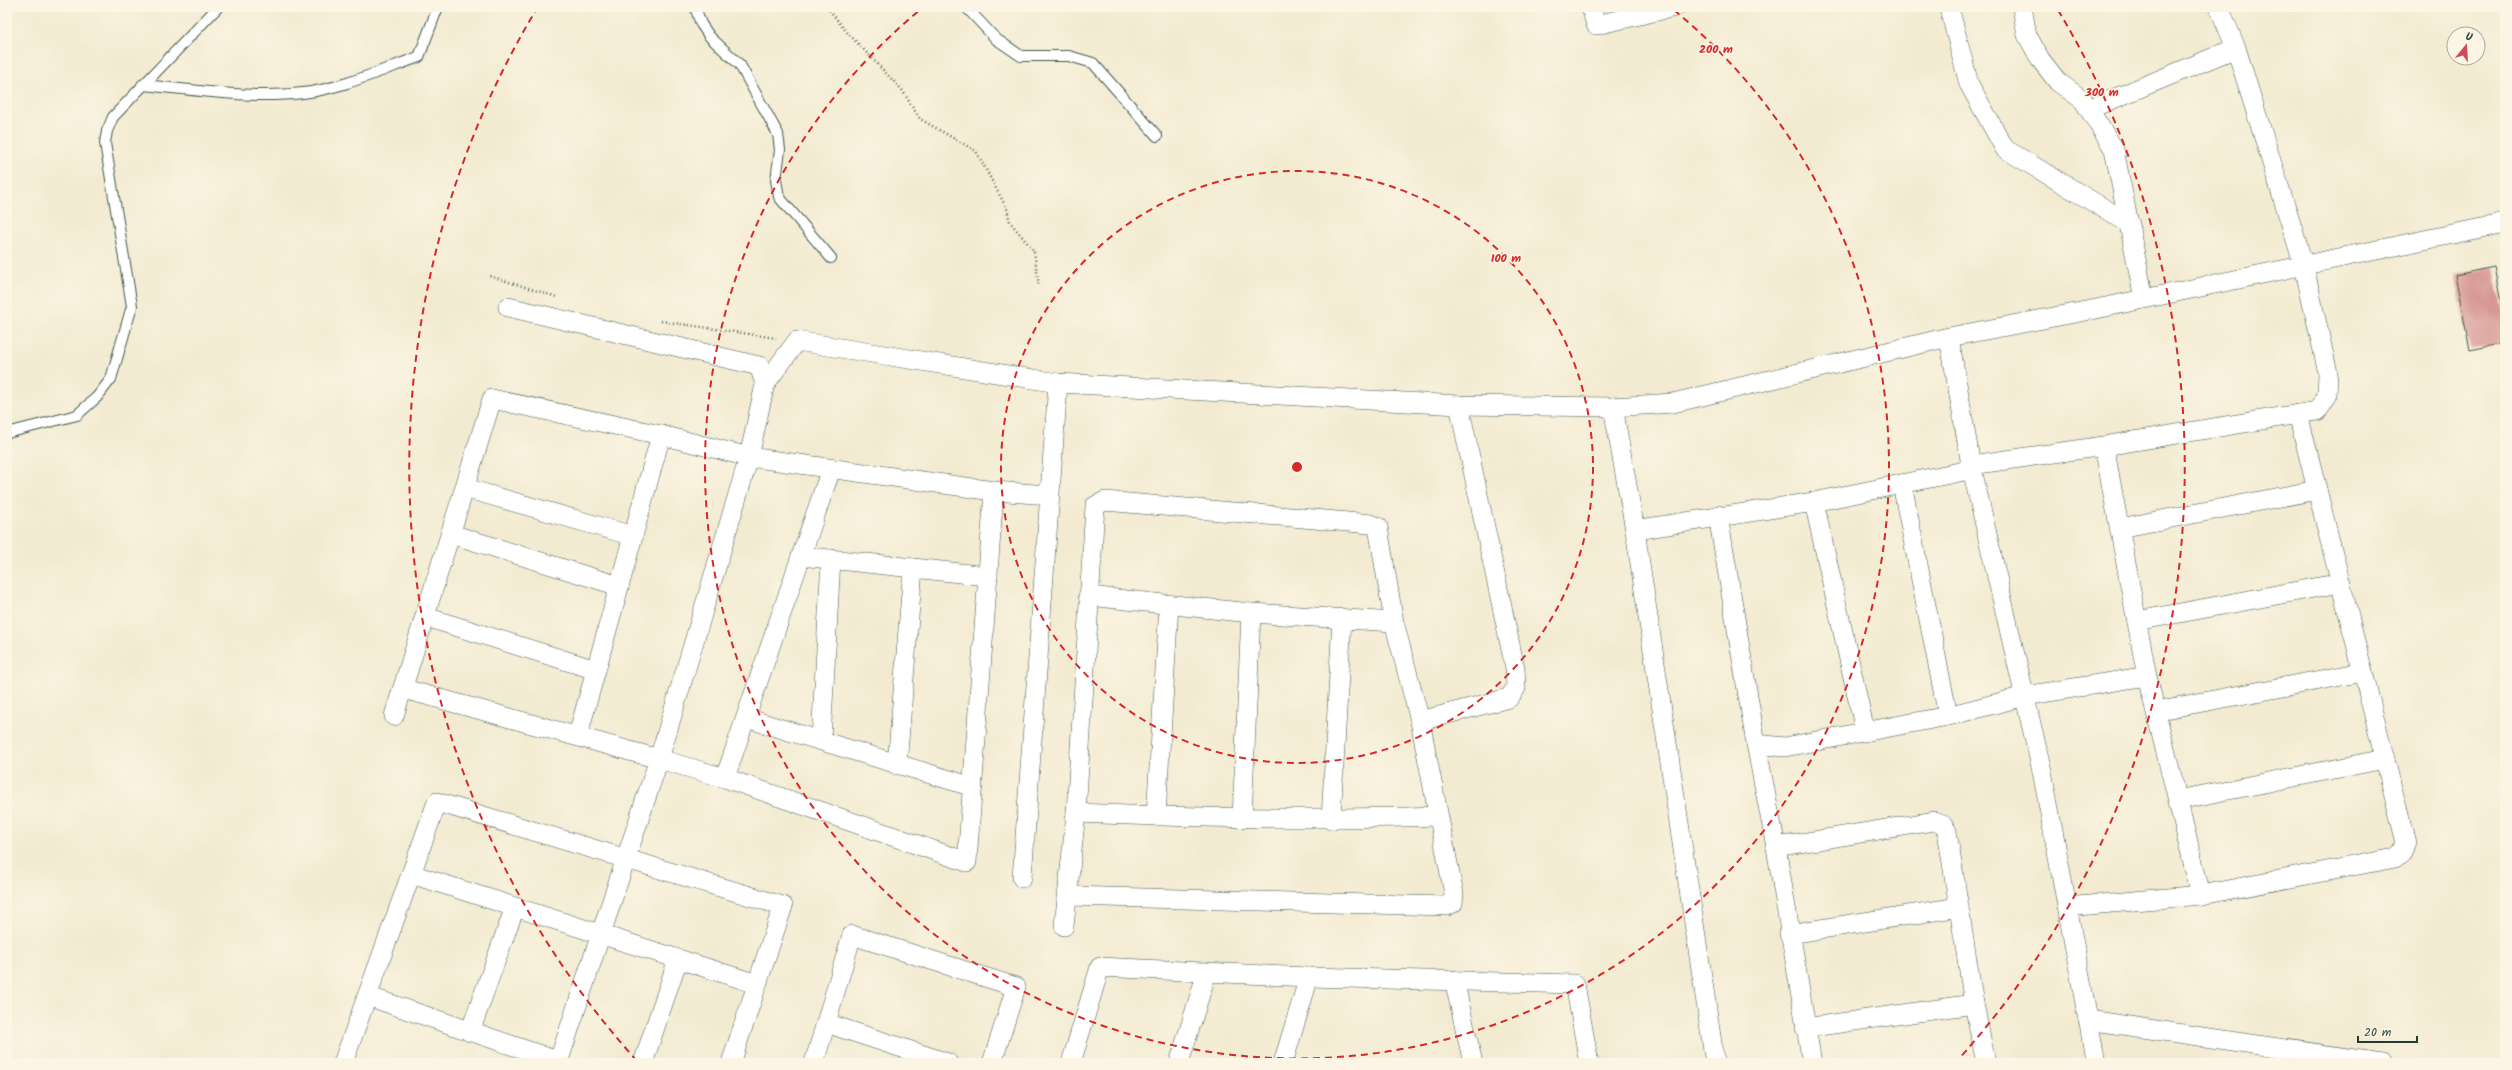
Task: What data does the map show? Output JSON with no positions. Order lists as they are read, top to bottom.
{
  "scale_bar": "20 m",
  "north": "top",
  "rings": ["200 m", "300 m", "100 m"]
}
